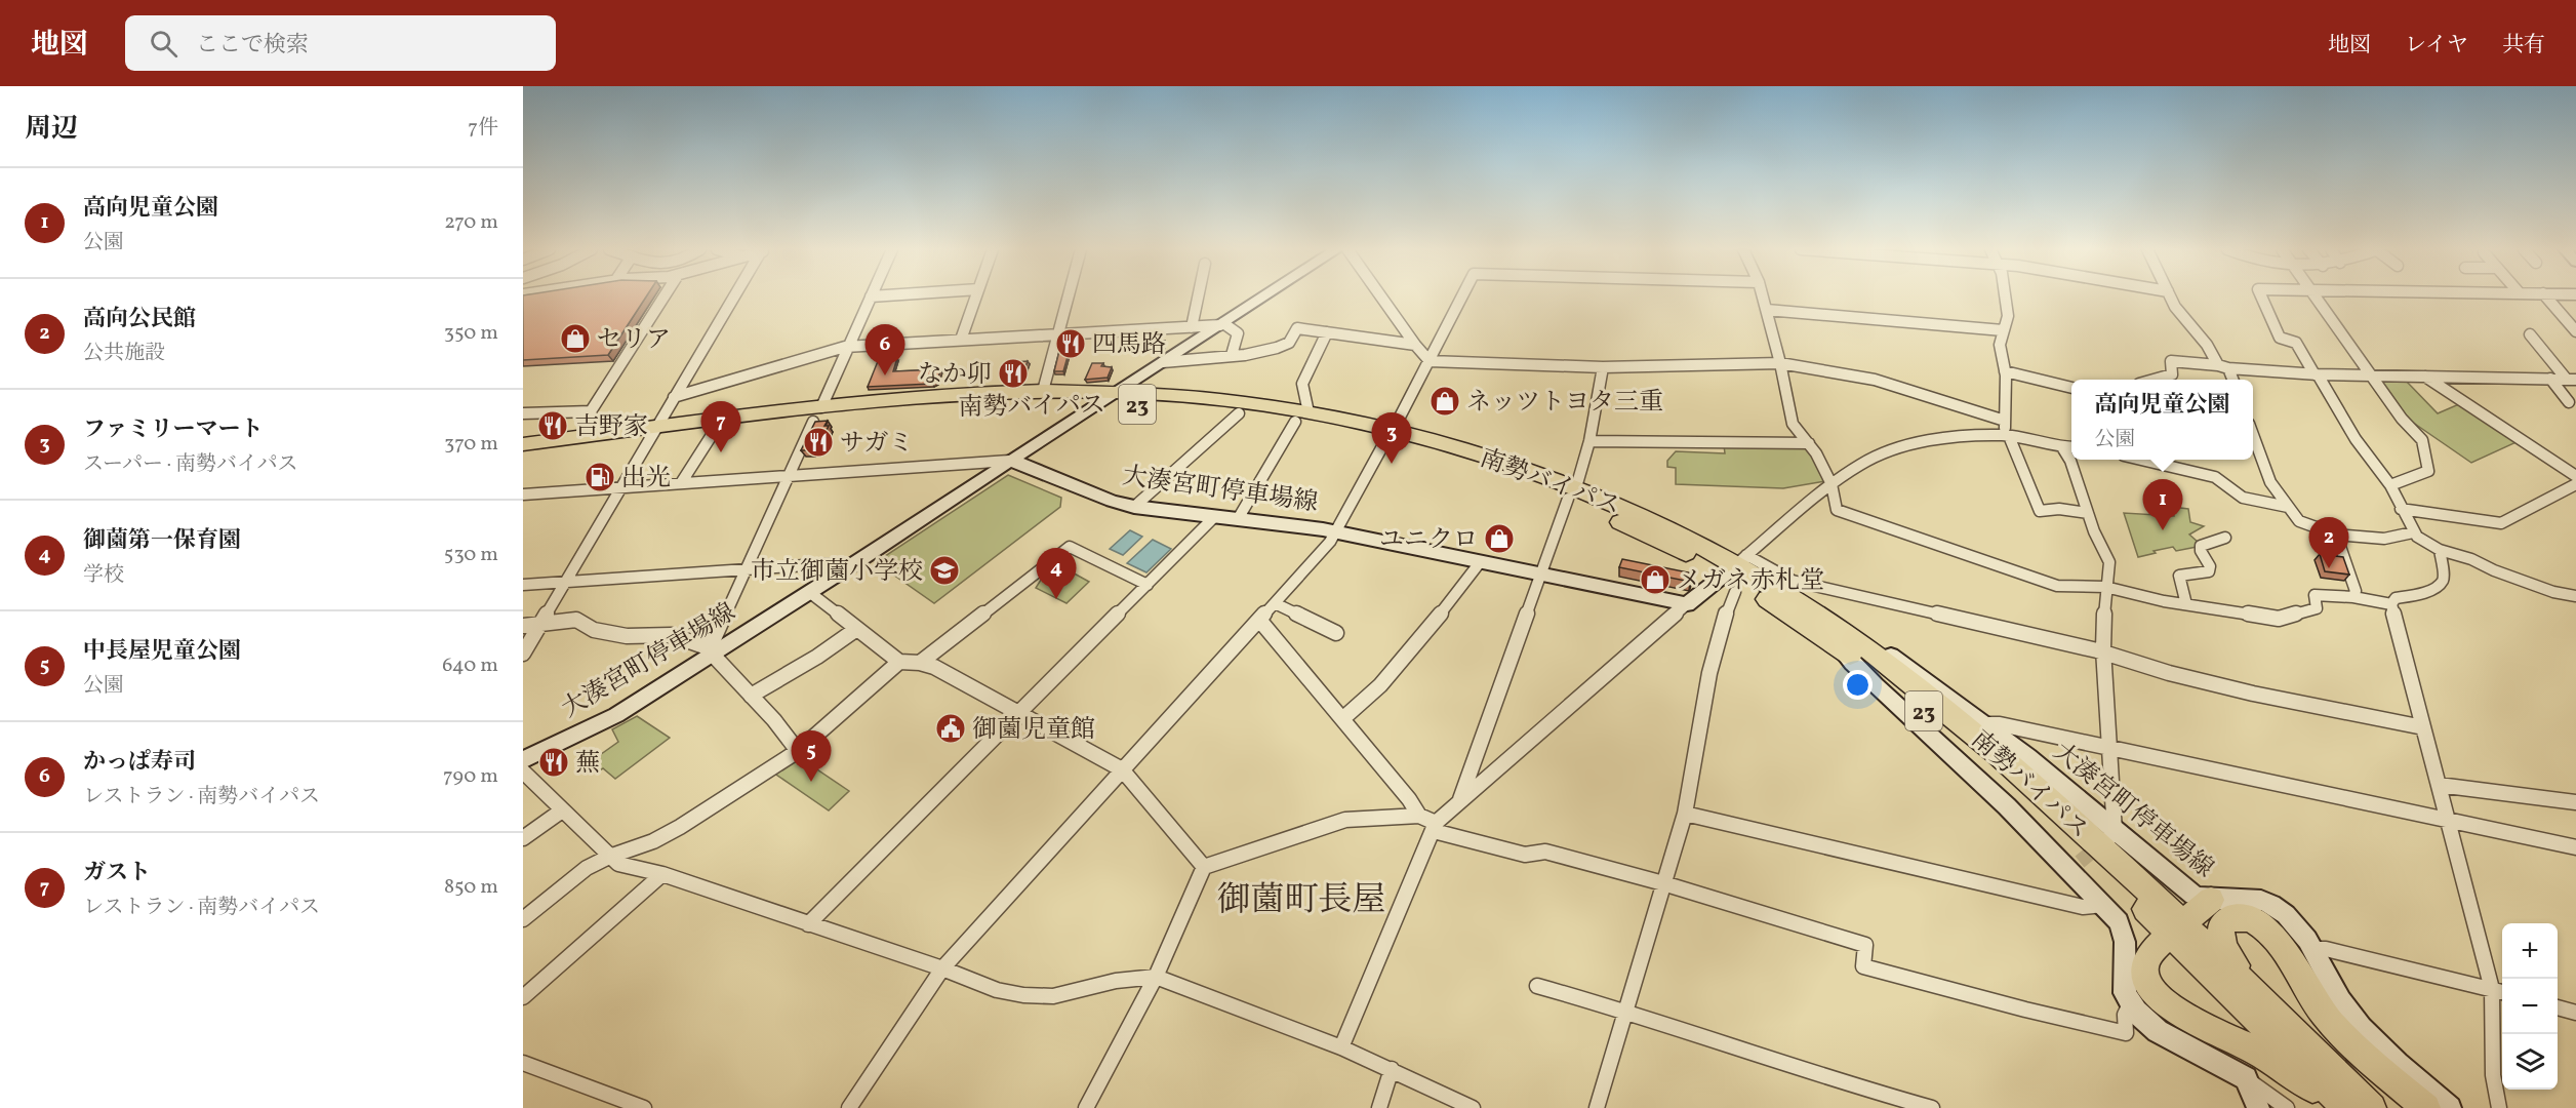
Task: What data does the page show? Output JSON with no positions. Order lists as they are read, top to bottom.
{
  "streets": {
    "highway": ["23", "南勢バイパス"],
    "main road": ["大湊宮町停車場線"]
  },
  "crossings": [
    ["南勢バイパス", "大湊宮町停車場線"]
  ],
  "districts": ["御薗町長屋"],
  "places": {
    "shop": [
      "セリア",
      "ネッツトヨタ三重",
      "ユニクロ",
      "メガネ赤札堂"
    ],
    "restaurant": [
      "四馬路",
      "なか卯",
      "吉野家",
      "サガミ",
      "蕪"
    ],
    "fuel station": ["出光"],
    "school or university": ["市立御薗小学校"],
    "public building": ["御薗児童館"]
  },
  "page": {
    "header": "地図",
    "search": "ここで検索",
    "nav": ["地図", "レイヤ", "共有"],
    "heading": ["周辺", "7件"],
    "list": [
      {
        "mark": "1",
        "name": "高向児童公園",
        "note": "公園",
        "value": "270 m"
      },
      {
        "mark": "2",
        "name": "高向公民館",
        "note": "公共施設",
        "value": "350 m"
      },
      {
        "mark": "3",
        "name": "ファミリーマート",
        "note": "スーパー · 南勢バイパス",
        "value": "370 m"
      },
      {
        "mark": "4",
        "name": "御薗第一保育園",
        "note": "学校",
        "value": "530 m"
      },
      {
        "mark": "5",
        "name": "中長屋児童公園",
        "note": "公園",
        "value": "640 m"
      },
      {
        "mark": "6",
        "name": "かっぱ寿司",
        "note": "レストラン · 南勢バイパス",
        "value": "790 m"
      },
      {
        "mark": "7",
        "name": "ガスト",
        "note": "レストラン · 南勢バイパス",
        "value": "850 m"
      }
    ],
    "pins": [
      "6",
      "7",
      "3",
      "1",
      "2",
      "4",
      "5"
    ],
    "popup": ["高向児童公園", "公園"],
    "map_buttons": ["+", "−"]
  }
}
